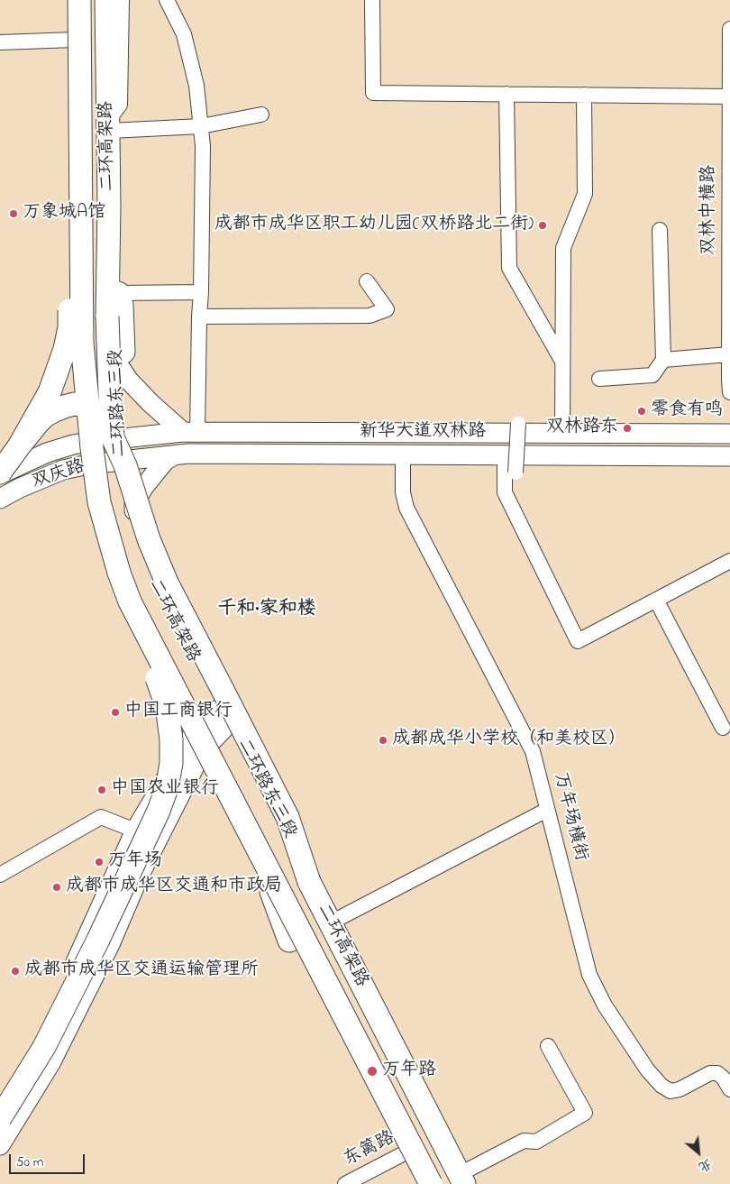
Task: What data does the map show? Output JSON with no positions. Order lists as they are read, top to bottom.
{
  "streets": {
    "highway": ["二环高架路"],
    "main road": ["二环路东三段", "新华大道双林路", "双庆路"],
    "street": ["双林中横路", "万年场横街", "东篱路"]
  },
  "crossings": [
    ["二环高架路", "二环路东三段"],
    ["二环路东三段", "新华大道双林路"],
    ["二环路东三段", "双庆路"],
    ["二环路东三段", "东篱路"],
    ["新华大道双林路", "双庆路"],
    ["新华大道双林路", "万年场横街"]
  ],
  "districts": ["千和·家和楼"],
  "places": [
    "万象城A馆",
    "成都市成华区职工幼儿园(双桥路北二街)",
    "零食有鸣",
    "双林路东",
    "中国工商银行",
    "成都成华小学校（和美校区）",
    "中国农业银行",
    "万年场",
    "成都市成华区交通和市政局",
    "成都市成华区交通运输管理所",
    "万年路"
  ],
  "scale_bar": "50 m",
  "north": "bottom right"
}
